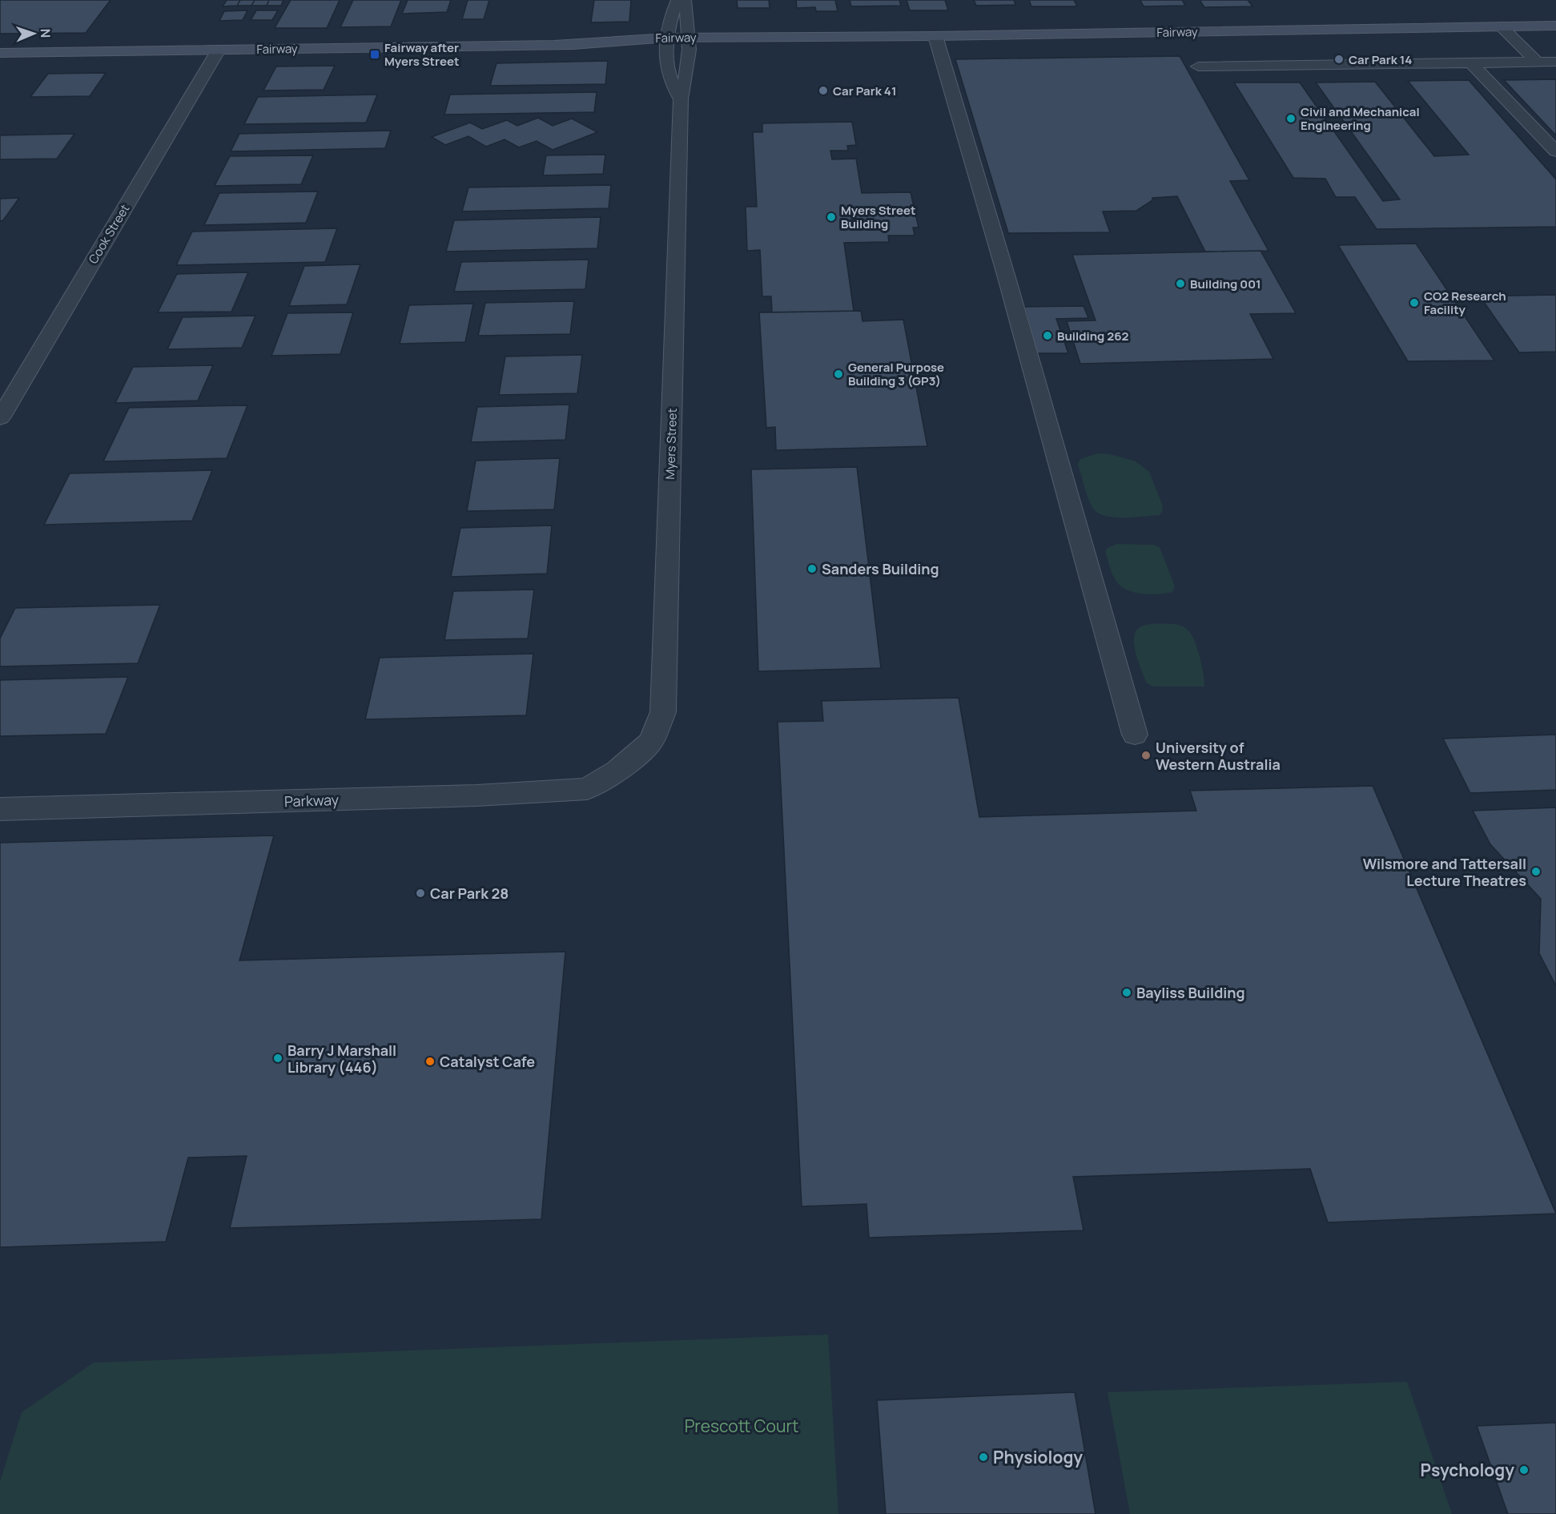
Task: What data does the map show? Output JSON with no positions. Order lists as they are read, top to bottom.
{
  "streets": {
    "street": [
      "Fairway",
      "Cook Street",
      "Myers Street",
      "Parkway"
    ]
  },
  "crossings": [
    ["Fairway", "Cook Street"],
    ["Fairway", "Myers Street"],
    ["Myers Street", "Parkway"]
  ],
  "parks": ["Prescott Court"],
  "places": {
    "transit": ["Fairway after Myers Street"],
    "other": [
      "Car Park 14",
      "Car Park 41",
      "Civil and Mechanical Engineering",
      "Myers Street Building",
      "Building 001",
      "CO2 Research Facility",
      "Building 262",
      "General Purpose Building 3 (GP3)",
      "Sanders Building",
      "University of Western Australia",
      "Wilsmore and Tattersall Lecture Theatres",
      "Car Park 28",
      "Bayliss Building",
      "Barry J Marshall Library (446)",
      "Catalyst Cafe",
      "Physiology",
      "Psychology"
    ]
  },
  "north": "right"
}
